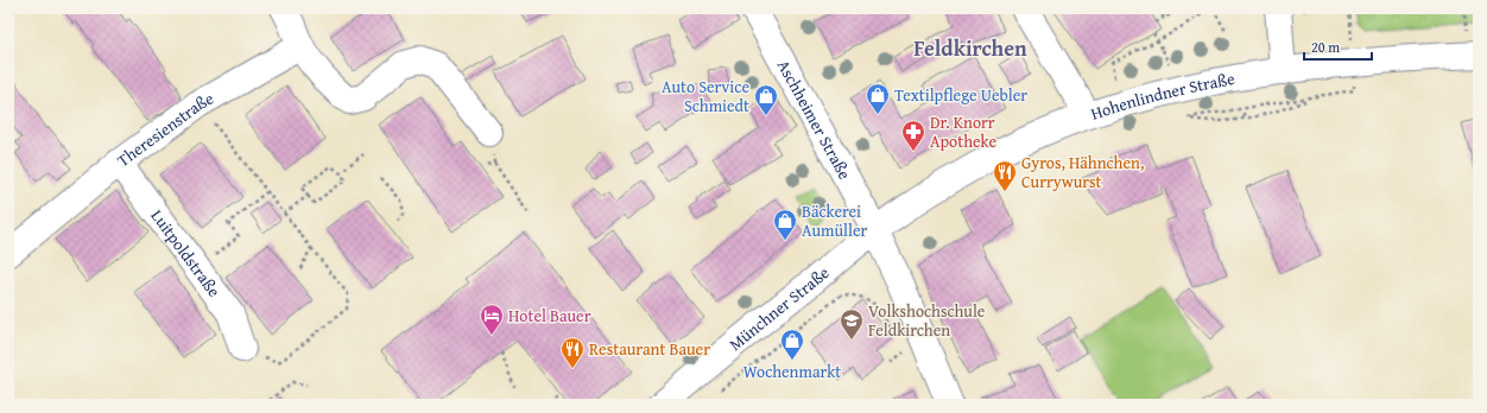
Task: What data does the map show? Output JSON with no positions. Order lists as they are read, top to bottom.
{
  "streets": {
    "street": [
      "Hohenlindner Straße",
      "Aschheimer Straße",
      "Theresienstraße",
      "Luitpoldstraße",
      "Münchner Straße"
    ]
  },
  "crossings": [
    ["Hohenlindner Straße", "Aschheimer Straße"],
    ["Hohenlindner Straße", "Münchner Straße"],
    ["Aschheimer Straße", "Münchner Straße"],
    ["Theresienstraße", "Luitpoldstraße"]
  ],
  "districts": ["Feldkirchen"],
  "places": {
    "shop": [
      "Textilpflege Uebler",
      "Auto Service Schmiedt",
      "Bäckerei Aumüller",
      "Wochenmarkt"
    ],
    "pharmacy": ["Dr. Knorr Apotheke"],
    "restaurant": ["Gyros, Hähnchen, Currywurst", "Restaurant Bauer"],
    "hotel": ["Hotel Bauer"],
    "school or university": ["Volkshochschule Feldkirchen"]
  },
  "scale_bar": "20 m"
}
